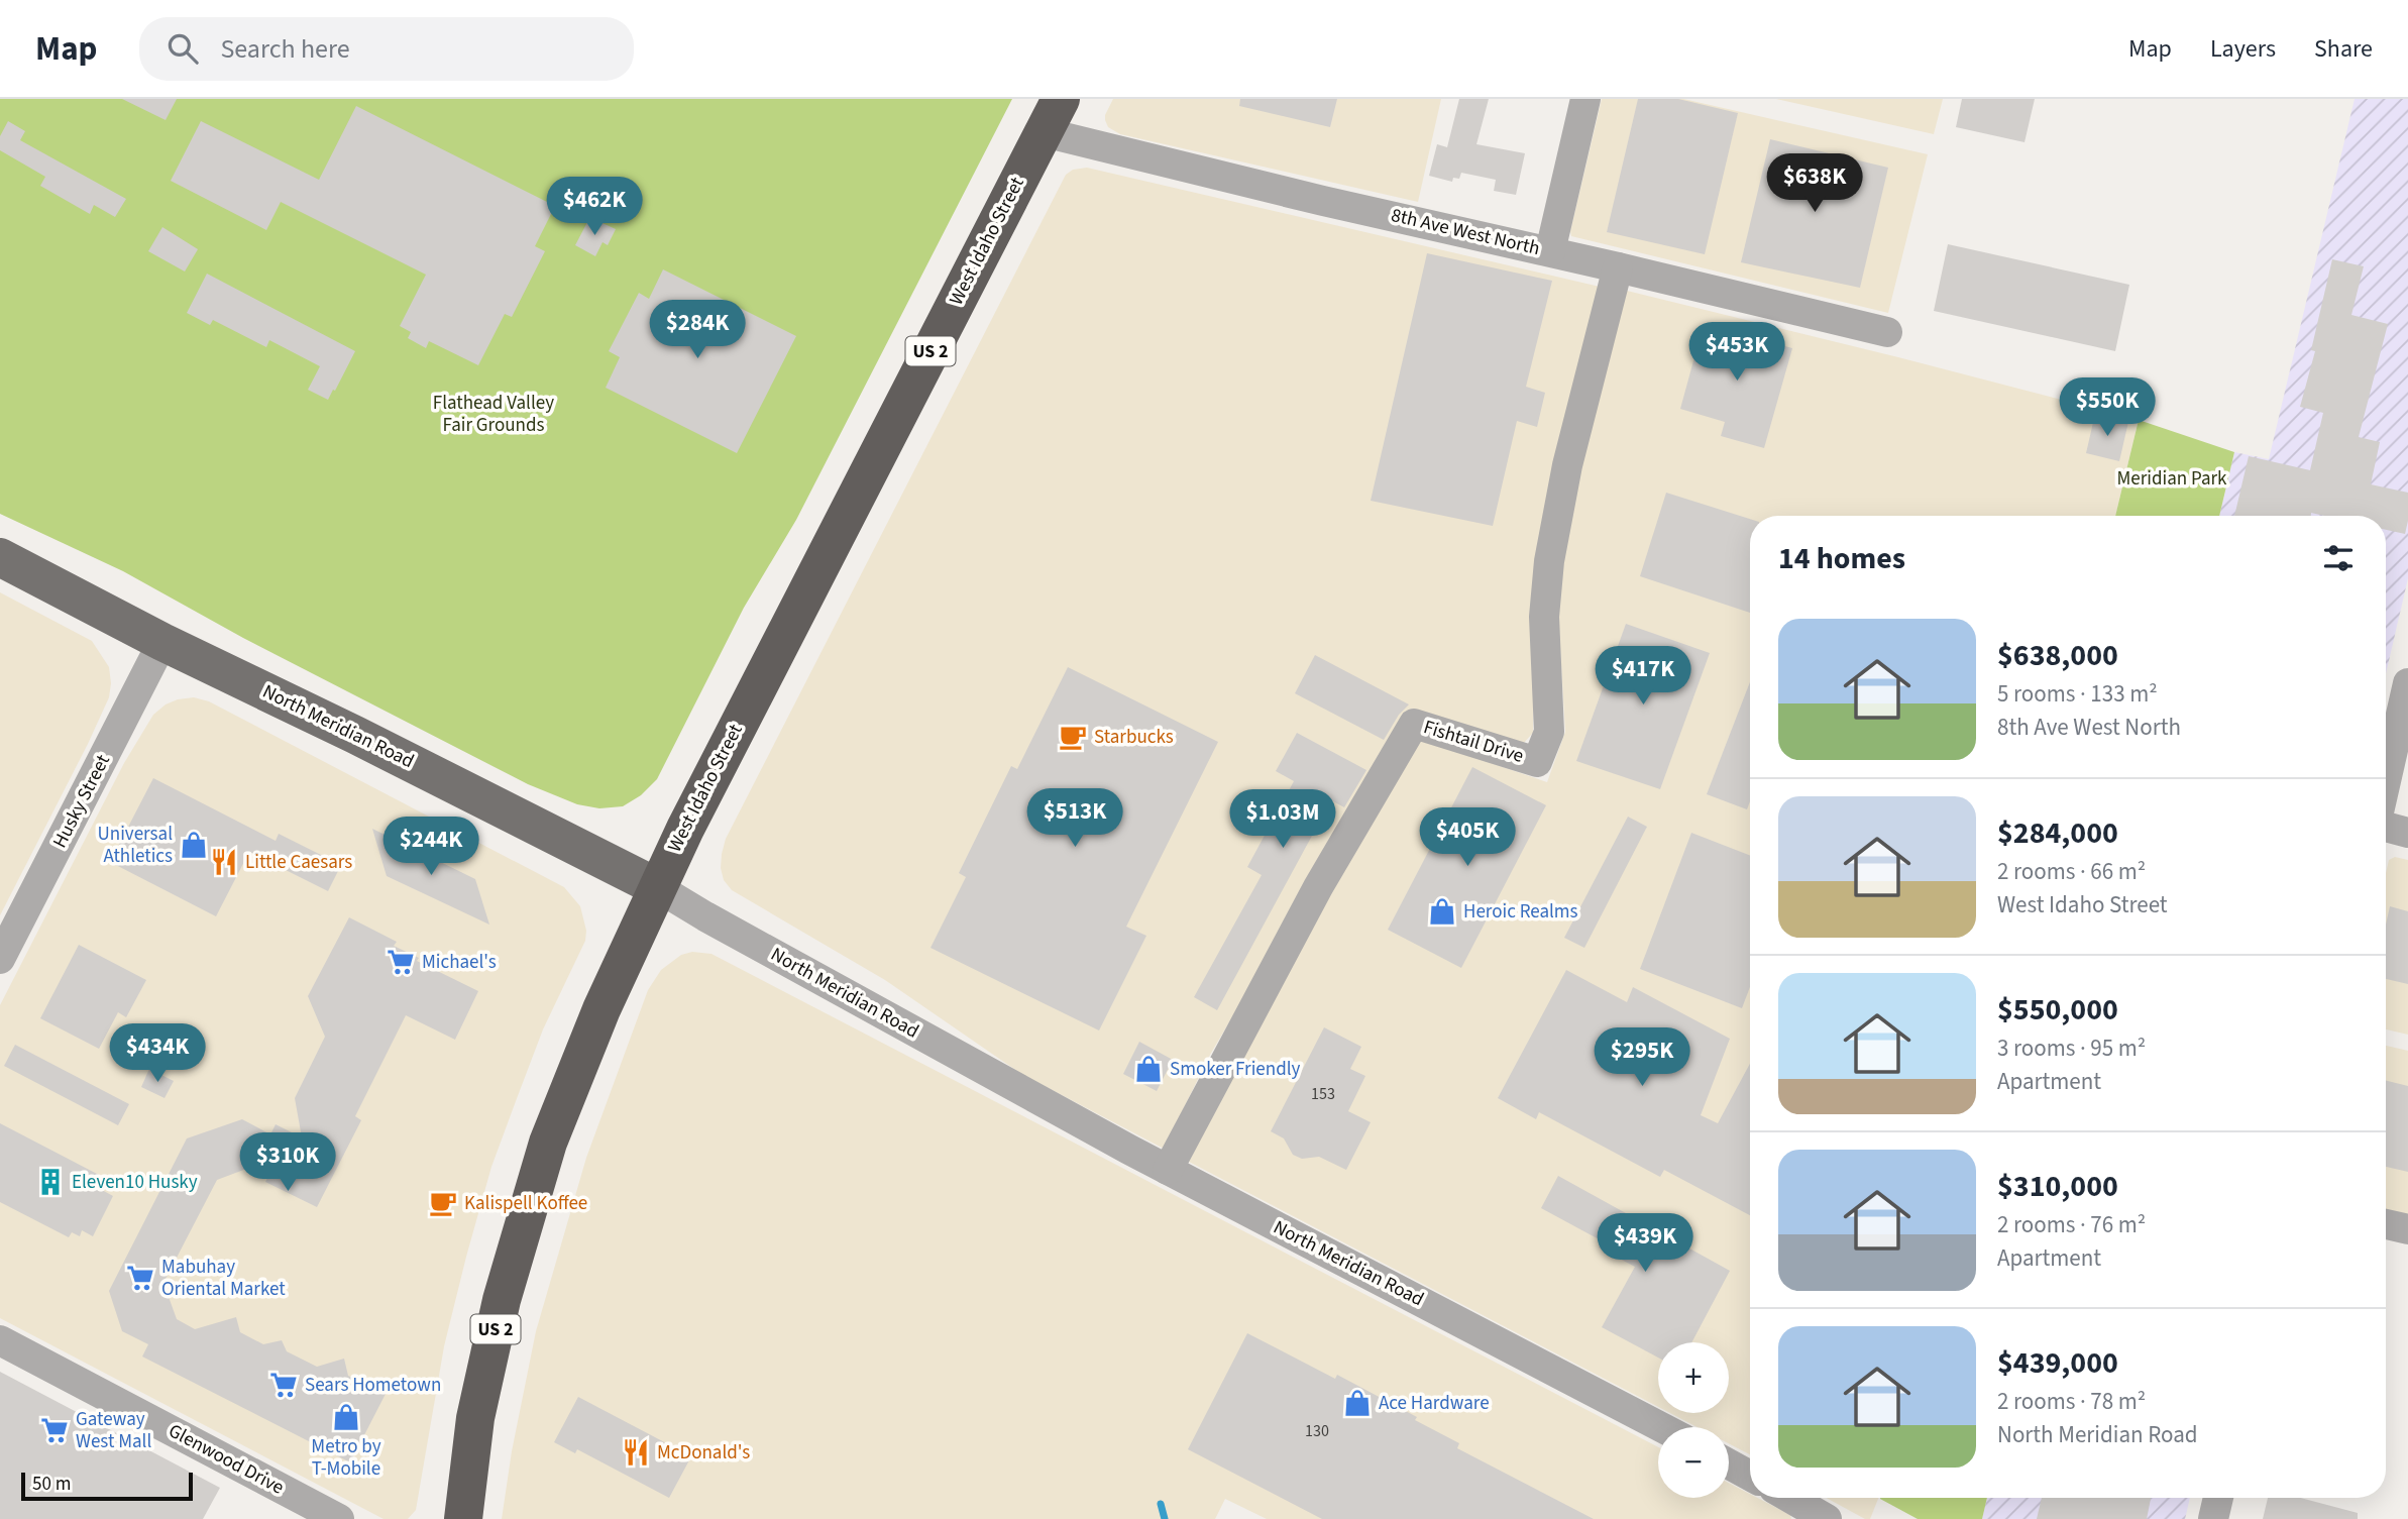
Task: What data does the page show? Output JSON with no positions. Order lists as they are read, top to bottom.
{
  "streets": {
    "highway": ["West Idaho Street", "US 2"],
    "main road": ["North Meridian Road"],
    "street": [
      "8th Ave West North",
      "Fishtail Drive",
      "Husky Street",
      "Glenwood Drive"
    ]
  },
  "crossings": [
    ["8th Ave West North", "West Idaho Street"],
    ["8th Ave West North", "Fishtail Drive"],
    ["West Idaho Street", "North Meridian Road"],
    ["North Meridian Road", "Fishtail Drive"],
    ["North Meridian Road", "Husky Street"]
  ],
  "parks": ["Flathead Valley Fair Grounds", "Meridian Park"],
  "places": {
    "cafe": ["Starbucks", "Kalispell Koffee"],
    "shop": [
      "Universal Athletics",
      "Heroic Realms",
      "Smoker Friendly",
      "Ace Hardware",
      "Metro by T-Mobile"
    ],
    "restaurant": ["Little Caesars", "McDonald's"],
    "supermarket": [
      "Michael's",
      "Mabuhay Oriental Market",
      "Sears Hometown",
      "Gateway West Mall"
    ],
    "building": ["Eleven10 Husky"]
  },
  "house_numbers": ["153", "130"],
  "scale_bar": "50 m",
  "page": {
    "header": "Map",
    "search": "Search here",
    "nav": ["Map", "Layers", "Share"],
    "price": [
      "$638K",
      "$462K",
      "$284K",
      "$453K",
      "$550K",
      "$417K",
      "$513K",
      "$1.03M",
      "$405K",
      "$244K",
      "$434K",
      "$295K",
      "$310K",
      "$439K"
    ],
    "heading": "14 homes",
    "list": [
      {
        "name": "$638,000",
        "note": "5 rooms · 133 m² · 8th Ave West North"
      },
      {
        "name": "$284,000",
        "note": "2 rooms · 66 m² · West Idaho Street"
      },
      {
        "name": "$550,000",
        "note": "3 rooms · 95 m² · Apartment"
      },
      {
        "name": "$310,000",
        "note": "2 rooms · 76 m² · Apartment"
      },
      {
        "name": "$439,000",
        "note": "2 rooms · 78 m² · North Meridian Road"
      }
    ],
    "map_buttons": ["+", "−"],
    "scale": "50 m"
  }
}
